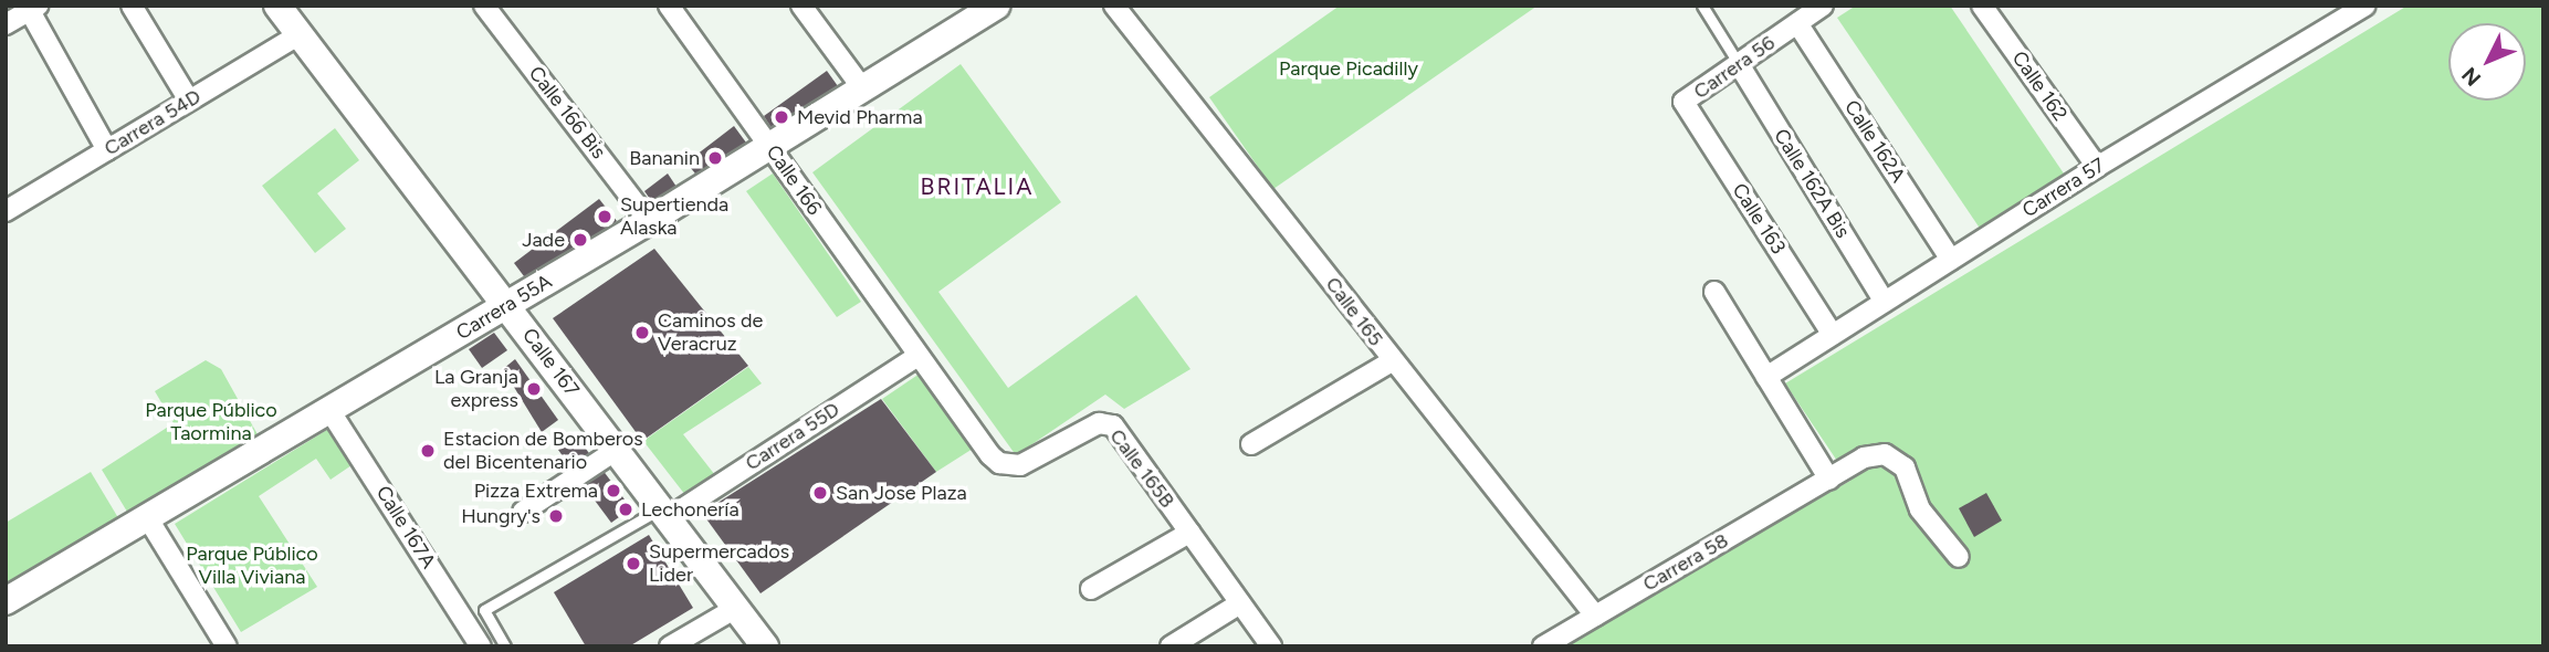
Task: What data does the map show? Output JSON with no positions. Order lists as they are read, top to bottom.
{
  "streets": {
    "street": [
      "Carrera 56",
      "Calle 162",
      "Calle 166 Bis",
      "Carrera 54D",
      "Calle 162A",
      "Calle 166",
      "Calle 162A Bis",
      "Carrera 57",
      "Calle 163",
      "Carrera 55A",
      "Calle 165",
      "Calle 167",
      "Carrera 55D",
      "Calle 165B",
      "Calle 167A",
      "Carrera 58"
    ]
  },
  "crossings": [
    ["Carrera 56", "Calle 162A"],
    ["Carrera 56", "Calle 162A Bis"],
    ["Carrera 56", "Calle 163"],
    ["Calle 162", "Carrera 57"],
    ["Calle 166 Bis", "Carrera 55A"],
    ["Carrera 54D", "Calle 167"],
    ["Calle 162A", "Carrera 57"],
    ["Calle 166", "Carrera 55A"],
    ["Calle 166", "Carrera 55D"],
    ["Calle 166", "Calle 165B"],
    ["Calle 162A Bis", "Carrera 57"],
    ["Carrera 57", "Calle 163"],
    ["Carrera 55A", "Calle 167"],
    ["Carrera 55A", "Calle 167A"],
    ["Calle 165", "Carrera 58"],
    ["Calle 167", "Carrera 55D"],
    ["Carrera 55D", "Calle 165B"]
  ],
  "districts": ["BRITALIA"],
  "parks": ["Parque Picadilly", "Parque Público Taormina", "Parque Público Villa Viviana"],
  "places": [
    "Mevid Pharma",
    "Bananin",
    "Supertienda Alaska",
    "Jade",
    "Caminos de Veracruz",
    "La Granja express",
    "Estacion de Bomberos del Bicentenario",
    "Pizza Extrema",
    "San Jose Plaza",
    "Lechonería",
    "Hungry's",
    "Supermercados Lider"
  ],
  "north": "bottom left"
}
